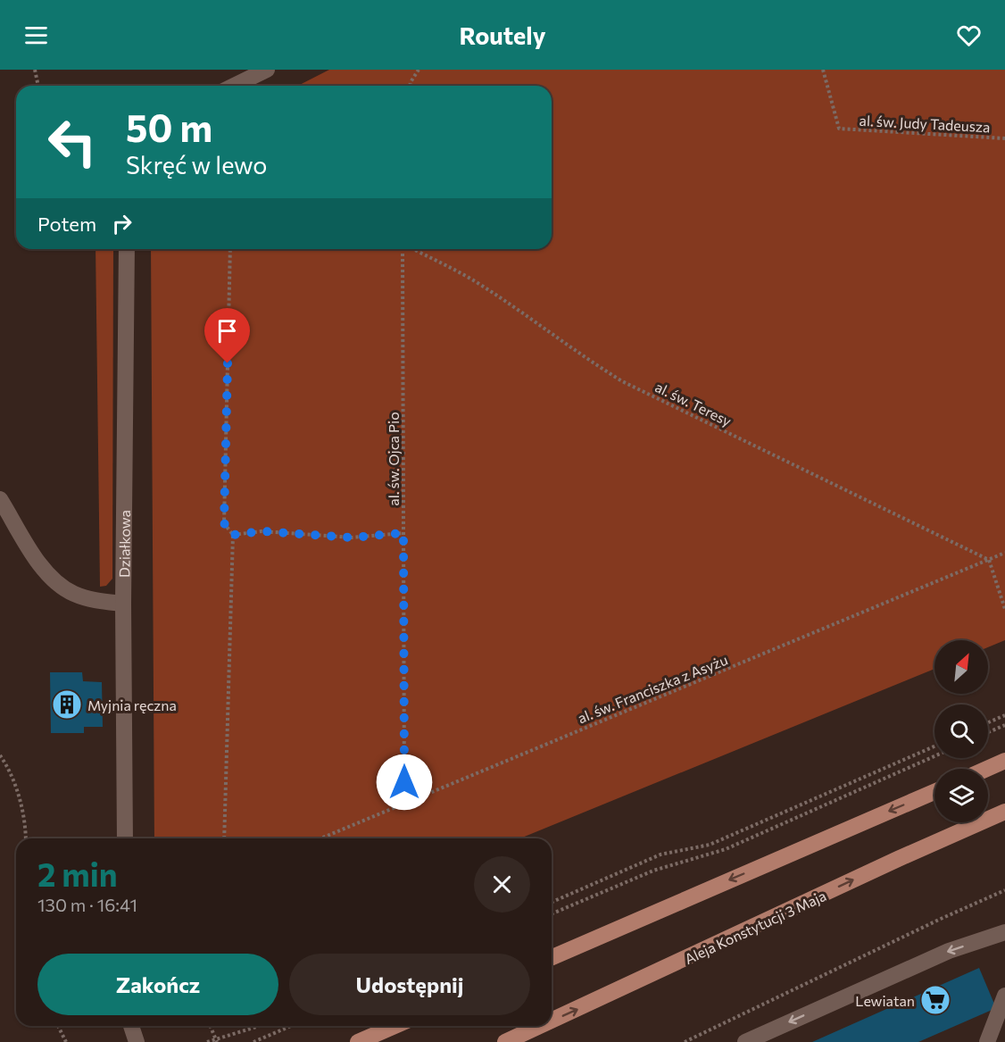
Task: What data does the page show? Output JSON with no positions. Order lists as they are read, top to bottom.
{
  "streets": {
    "main road": ["Aleja Konstytucji 3 Maja"],
    "street": ["Działkowa"],
    "path": [
      "al. św. Judy Tadeusza",
      "al. św. Teresy",
      "al. św. Ojca Pio",
      "al. św. Franciszka z Asyżu"
    ]
  },
  "crossings": [
    ["al. św. Teresy", "al. św. Franciszka z Asyżu"],
    ["al. św. Ojca Pio", "al. św. Franciszka z Asyżu"]
  ],
  "places": {
    "building": ["Myjnia ręczna"],
    "supermarket": ["Lewiatan"]
  },
  "north": "top right",
  "page": {
    "header": "Routely",
    "turn": ["50 m", "Skręć w lewo"],
    "then": "Potem",
    "heading": ["2 min", "130 m · 16:41"],
    "buttons": ["Zakończ", "Udostępnij"]
  }
}
